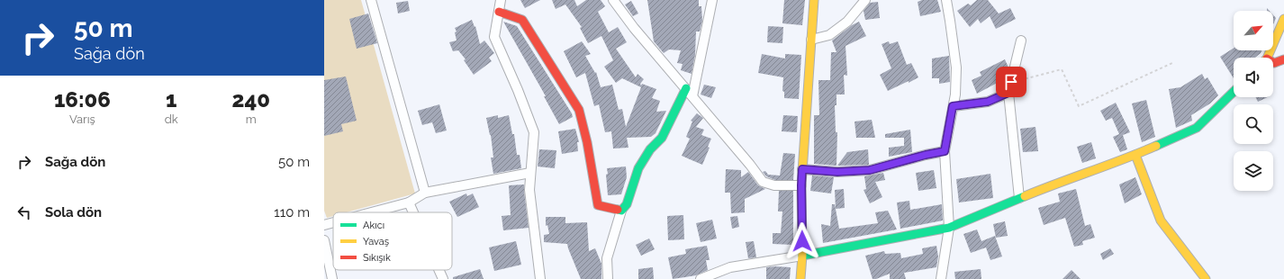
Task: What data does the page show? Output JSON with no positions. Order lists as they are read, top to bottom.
{
  "legend": ["Akıcı", "Yavaş", "Sıkışık"],
  "north": "top right",
  "page": {
    "turn": ["50 m", "Sağa dön"],
    "eta": [
      "16:06",
      "Varış",
      "1",
      "dk",
      "240",
      "m"
    ],
    "list": [
      {
        "name": "Sağa dön",
        "value": "50 m"
      },
      {
        "name": "Sola dön",
        "value": "110 m"
      }
    ]
  }
}
